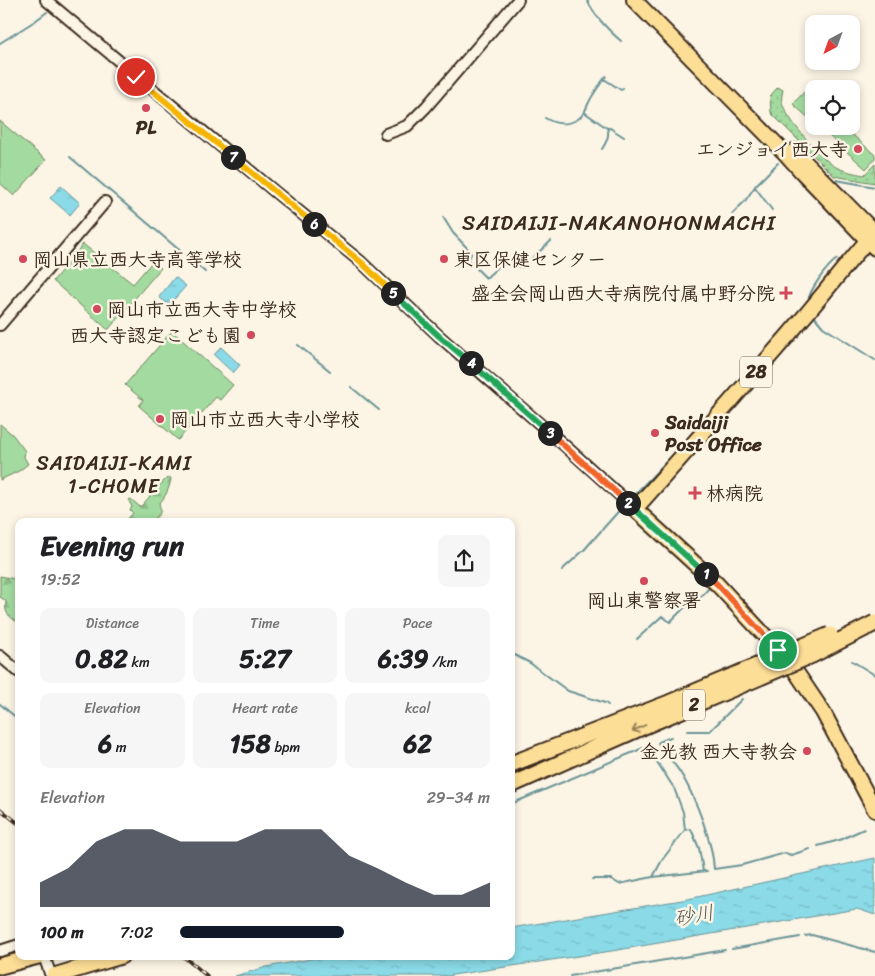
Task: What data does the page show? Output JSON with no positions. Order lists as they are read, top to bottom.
{
  "streets": {
    "highway": ["2"],
    "main road": ["28"]
  },
  "districts": ["SAIDAIJI-NAKANOHONMACHI", "SAIDAIJI-KAMI 1-CHOME"],
  "water": ["砂川"],
  "places": {
    "other": [
      "PL",
      "エンジョイ西大寺",
      "岡山県立西大寺高等学校",
      "東区保健センター",
      "岡山市立西大寺中学校",
      "西大寺認定こども園",
      "岡山市立西大寺小学校",
      "Saidaiji Post Office",
      "岡山東警察署",
      "金光教 西大寺教会"
    ],
    "health": ["盛全会岡山西大寺病院付属中野分院", "林病院"]
  },
  "north": "bottom left",
  "page": {
    "pins": [
      "7",
      "6",
      "5",
      "4",
      "3",
      "2",
      "1"
    ],
    "heading": ["Evening run", "19:52"],
    "stats": [
      ["Distance", "0.82 km"],
      ["Time", "5:27"],
      ["Pace", "6:39 /km"],
      ["Elevation", "6 m"],
      ["Heart rate", "158 bpm"],
      ["kcal", "62"]
    ],
    "chart": ["Elevation", "29–34 m"],
    "list": [
      {
        "name": "100 m",
        "note": "7:02"
      }
    ]
  }
}
